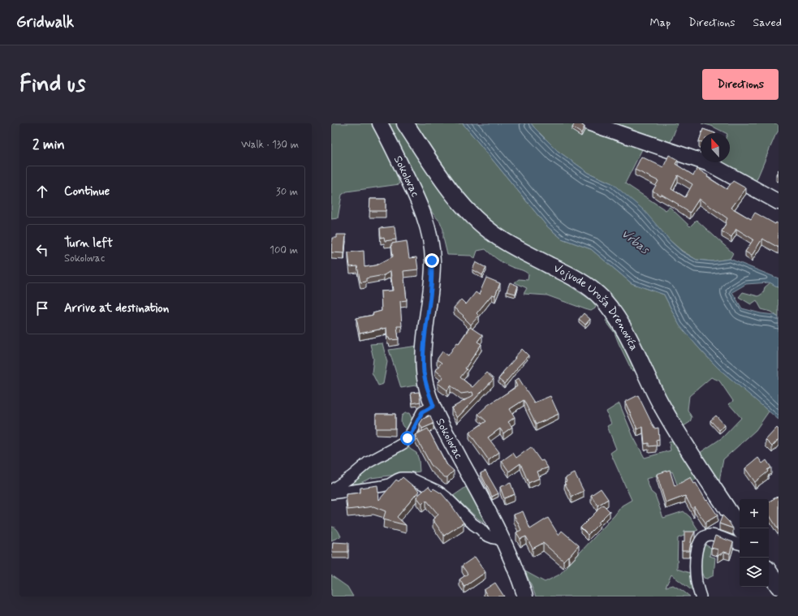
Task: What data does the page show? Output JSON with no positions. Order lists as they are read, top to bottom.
{
  "streets": {
    "main road": ["Sokolovac", "Vojvode Uroša Drenovića"]
  },
  "water": ["Vrbas"],
  "north": "top",
  "page": {
    "header": "Gridwalk",
    "nav": ["Map", "Directions", "Saved"],
    "buttons": "Directions",
    "title": "Find us",
    "heading": ["2 min", "Walk · 130 m"],
    "list": [
      ["Continue", "30 m"],
      ["Turn left", "Sokolovac", "100 m"],
      "Arrive at destination"
    ],
    "map_buttons": ["+", "−"]
  }
}
